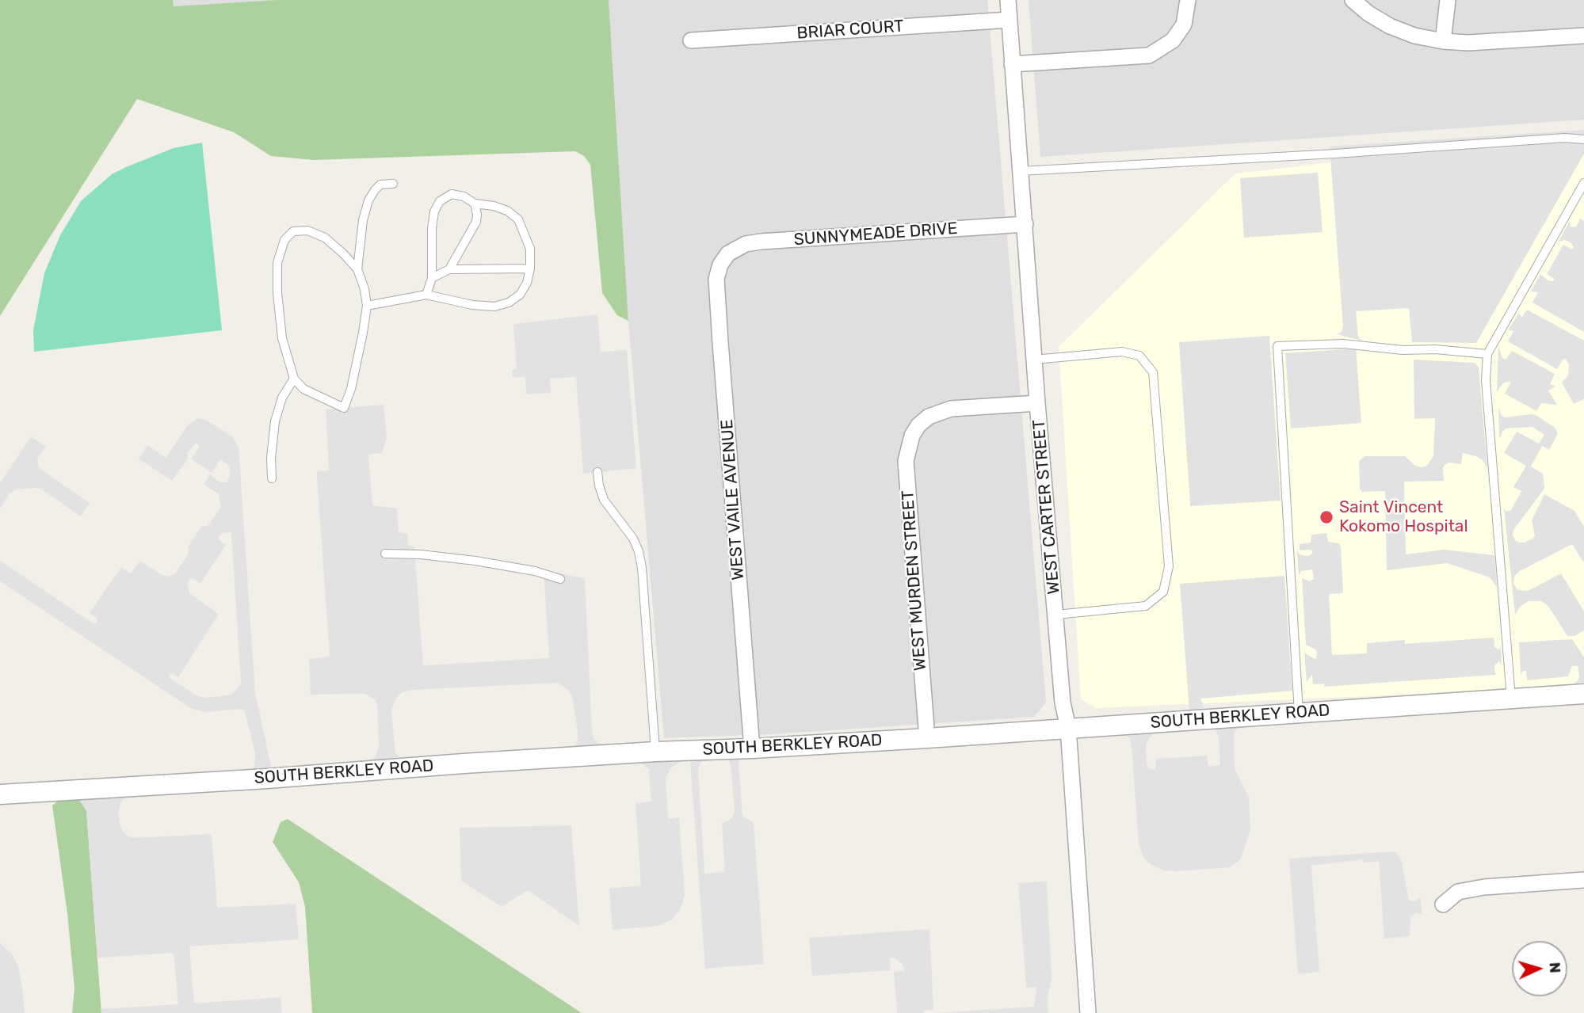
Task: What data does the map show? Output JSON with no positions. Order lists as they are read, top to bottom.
{
  "streets": {
    "street": [
      "BRIAR COURT",
      "SUNNYMEADE DRIVE",
      "WEST VAILE AVENUE",
      "WEST CARTER STREET",
      "WEST MURDEN STREET",
      "SOUTH BERKLEY ROAD"
    ]
  },
  "crossings": [
    ["BRIAR COURT", "WEST CARTER STREET"],
    ["SUNNYMEADE DRIVE", "WEST VAILE AVENUE"],
    ["SUNNYMEADE DRIVE", "WEST CARTER STREET"],
    ["WEST VAILE AVENUE", "SOUTH BERKLEY ROAD"],
    ["WEST CARTER STREET", "WEST MURDEN STREET"],
    ["WEST CARTER STREET", "SOUTH BERKLEY ROAD"],
    ["WEST MURDEN STREET", "SOUTH BERKLEY ROAD"]
  ],
  "places": ["Saint Vincent Kokomo Hospital"],
  "north": "right"
}
